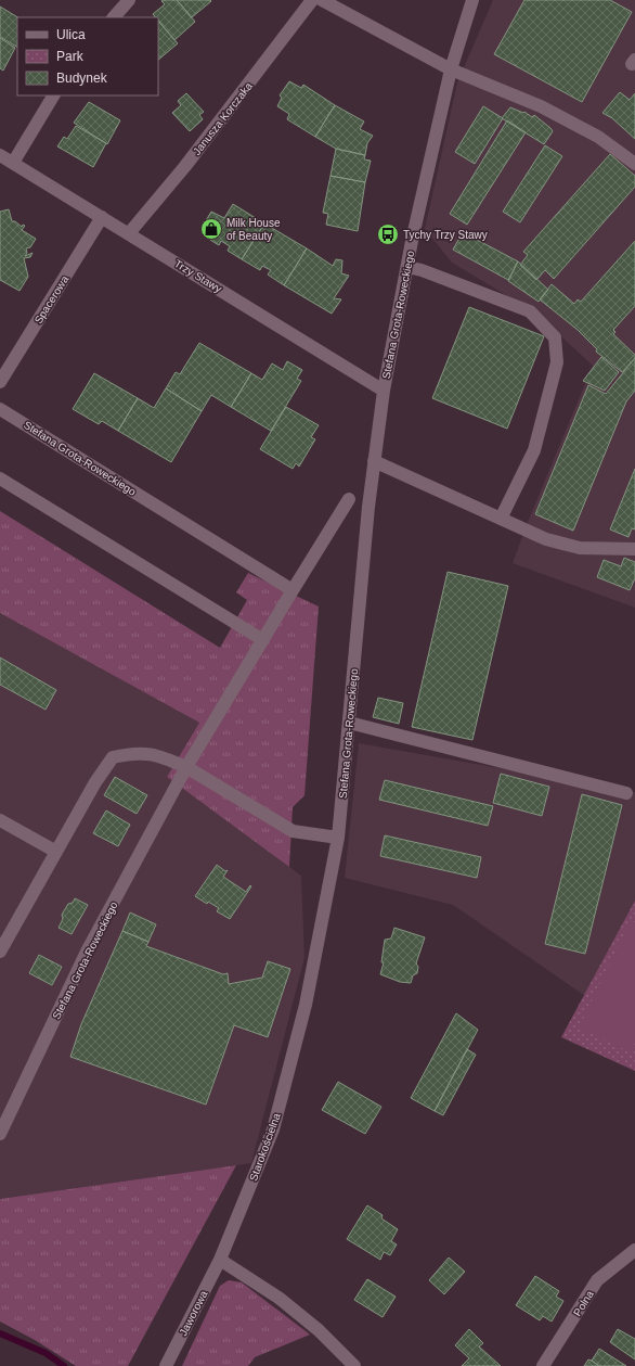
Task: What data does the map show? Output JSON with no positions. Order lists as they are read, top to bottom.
{
  "streets": {
    "street": [
      "Janusza Korczaka",
      "Trzy Stawy",
      "Spacerowa",
      "Stefana Grota-Roweckiego",
      "Starokościelna",
      "Polna",
      "Jaworowa"
    ]
  },
  "crossings": [
    ["Janusza Korczaka", "Trzy Stawy"],
    ["Trzy Stawy", "Spacerowa"],
    ["Trzy Stawy", "Stefana Grota-Roweckiego"],
    ["Stefana Grota-Roweckiego", "Starokościelna"],
    ["Starokościelna", "Jaworowa"]
  ],
  "places": {
    "shop": ["Milk House of Beauty"],
    "bus stop": ["Tychy Trzy Stawy"]
  },
  "legend": ["Ulica", "Park", "Budynek"]
}
